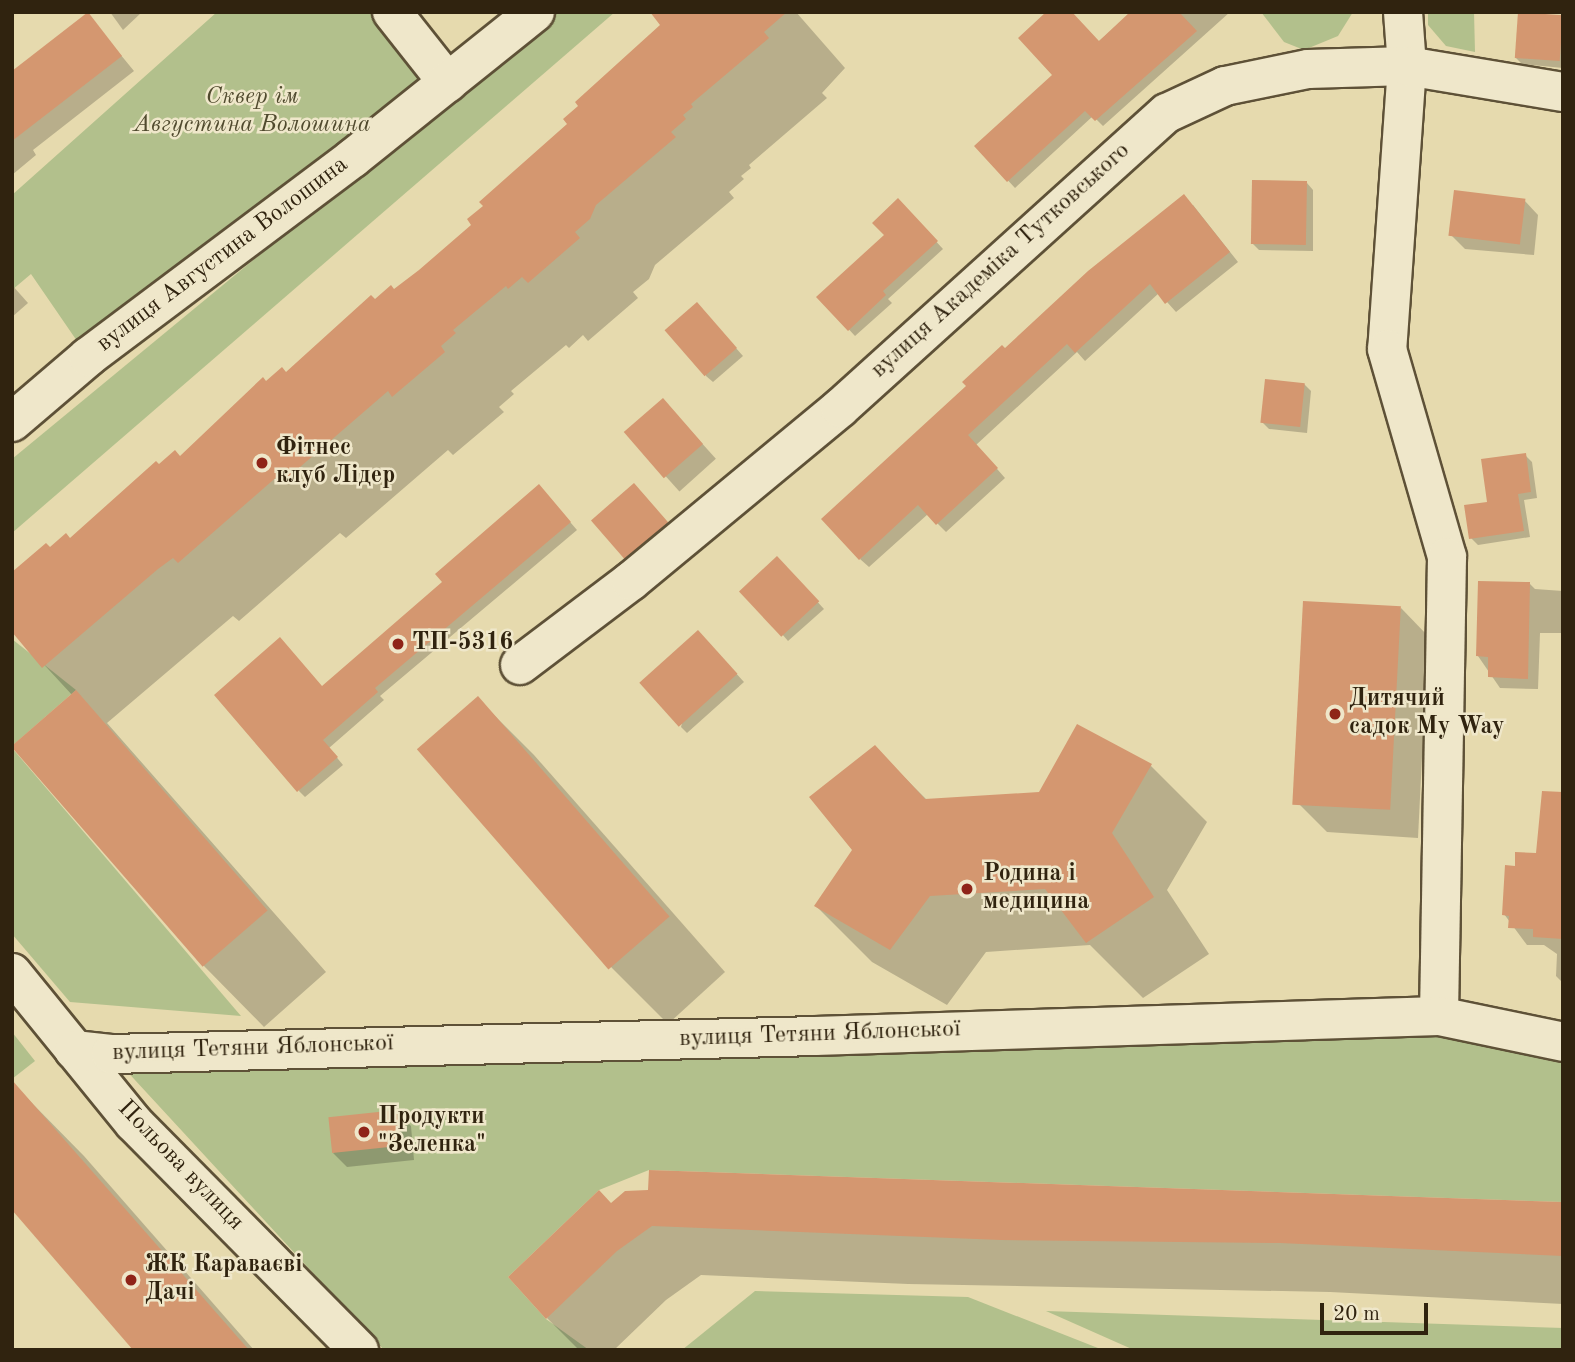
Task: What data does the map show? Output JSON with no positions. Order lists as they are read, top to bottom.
{
  "streets": {
    "street": [
      "вулиця Августина Волошина",
      "вулиця Академіка Тутковського",
      "вулиця Тетяни Яблонської",
      "Польова вулиця"
    ]
  },
  "crossings": [
    ["вулиця Тетяни Яблонської", "Польова вулиця"]
  ],
  "parks": ["Сквер ім Августина Волошина"],
  "places": [
    "Фітнес клуб Лідер",
    "ТП-5316",
    "Дитячий садок My Way",
    "Родина і медицина",
    "Продукти \"Зеленка\"",
    "ЖК Караваєві Дачі"
  ],
  "scale_bar": "20 m"
}
